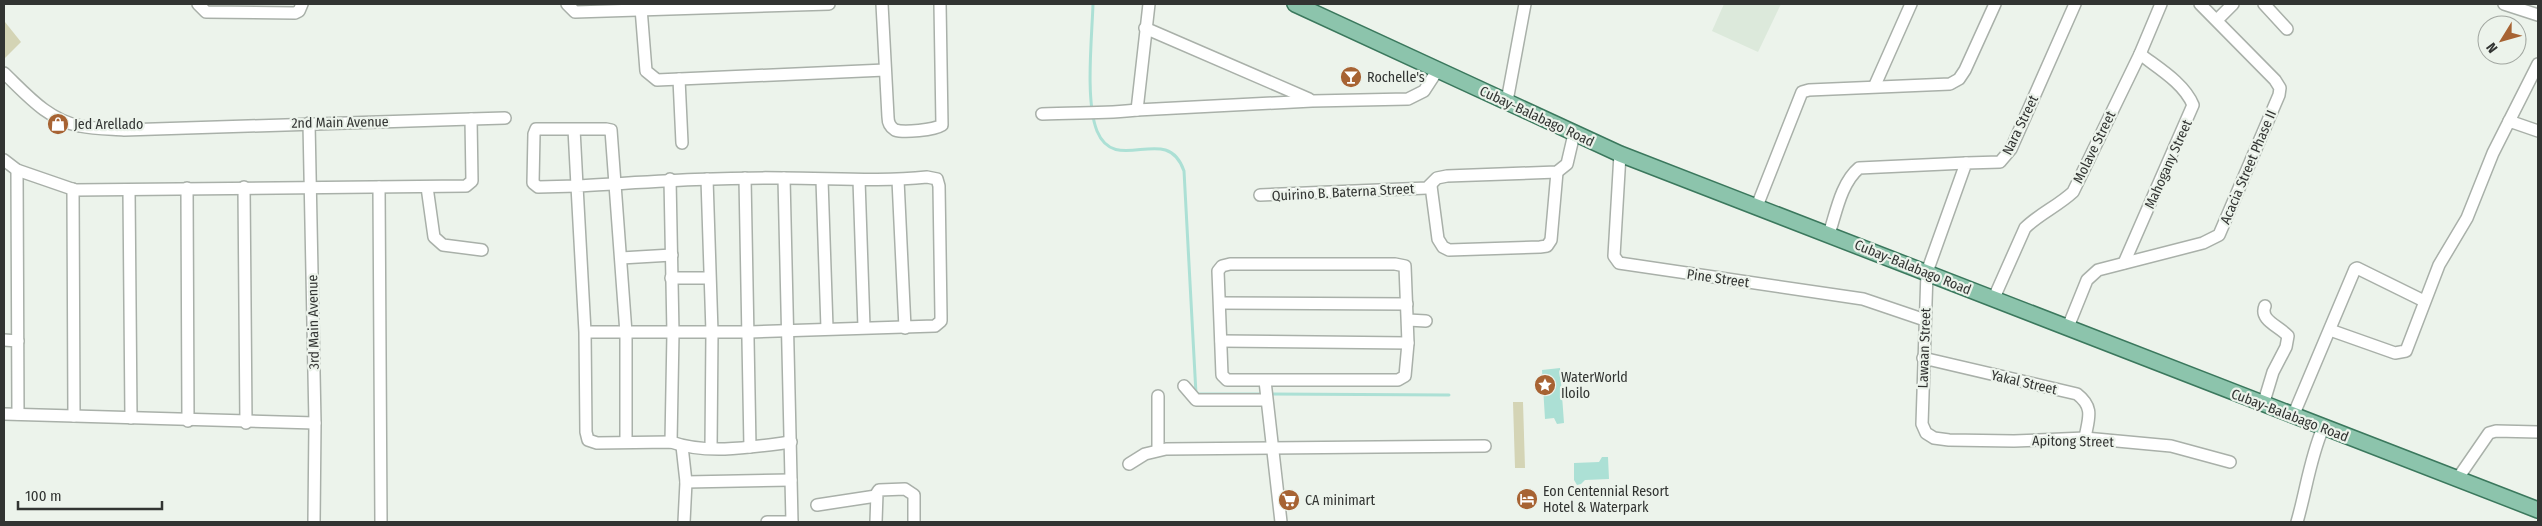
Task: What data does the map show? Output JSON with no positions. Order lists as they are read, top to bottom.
{
  "streets": {
    "main road": ["Cubay-Balabago Road"],
    "street": [
      "2nd Main Avenue",
      "Nara Street",
      "Molave Street",
      "Mahogany Street",
      "Acacia Street Phase II",
      "Quirino B. Baterna Street",
      "Pine Street",
      "3rd Main Avenue",
      "Lawaan Street",
      "Yakal Street",
      "Apitong Street"
    ]
  },
  "crossings": [
    ["Cubay-Balabago Road", "Nara Street"],
    ["Cubay-Balabago Road", "Molave Street"],
    ["Cubay-Balabago Road", "Acacia Street Phase II"],
    ["Cubay-Balabago Road", "Pine Street"],
    ["Cubay-Balabago Road", "Lawaan Street"],
    ["2nd Main Avenue", "3rd Main Avenue"],
    ["Molave Street", "Mahogany Street"],
    ["Mahogany Street", "Acacia Street Phase II"],
    ["Pine Street", "Lawaan Street"],
    ["Lawaan Street", "Yakal Street"],
    ["Lawaan Street", "Apitong Street"],
    ["Yakal Street", "Apitong Street"]
  ],
  "places": {
    "bar": ["Rochelle's"],
    "shop": ["Jed Arellado"],
    "place": ["WaterWorld Iloilo"],
    "hotel": ["Eon Centennial Resort Hotel & Waterpark"],
    "supermarket": ["CA minimart"]
  },
  "scale_bar": "100 m",
  "north": "bottom left"
}
